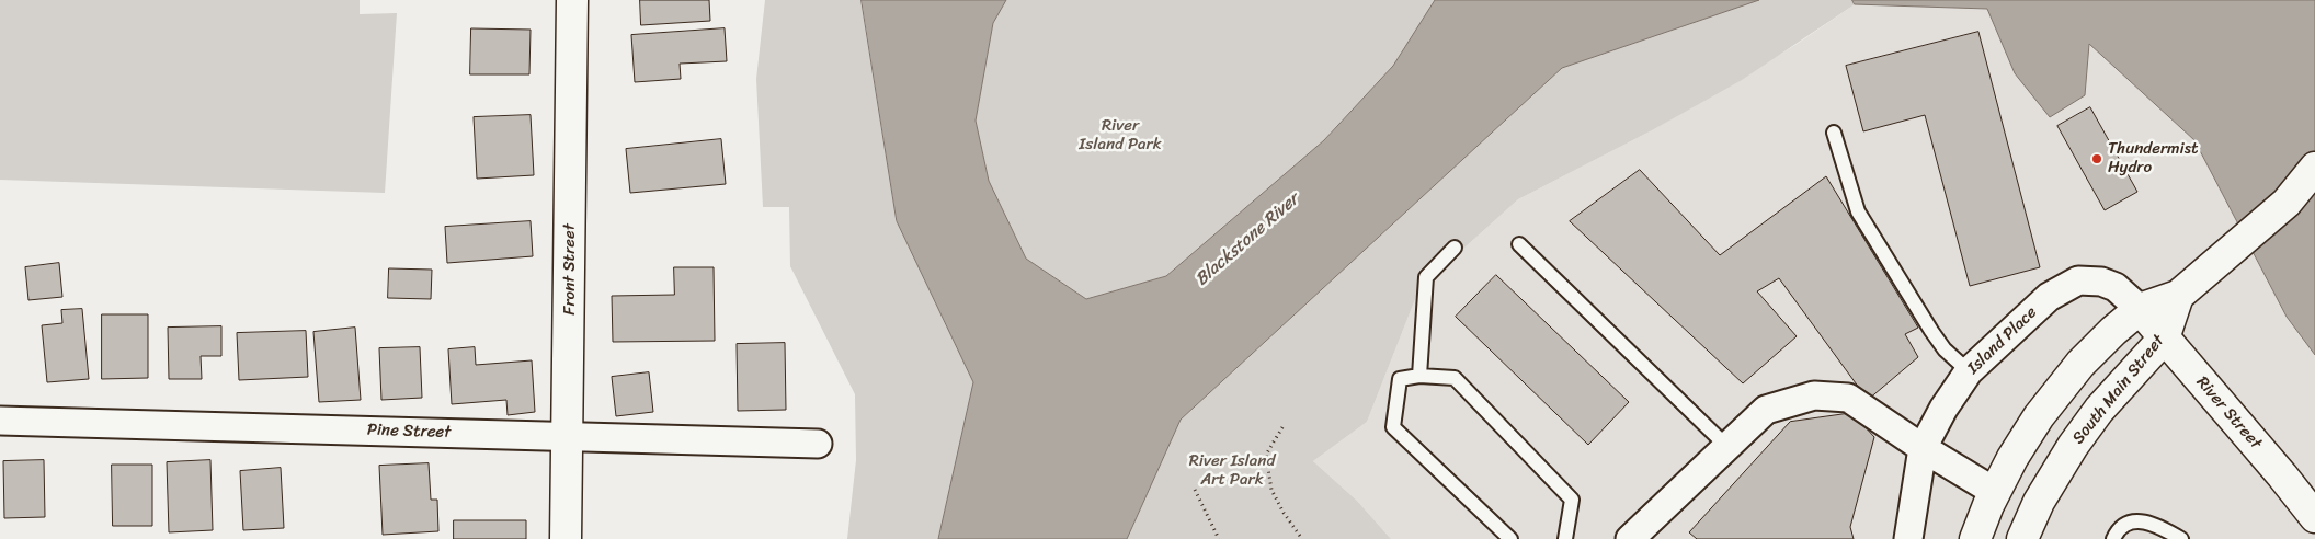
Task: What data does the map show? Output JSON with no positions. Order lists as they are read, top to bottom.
{
  "streets": {
    "main road": ["Front Street", "South Main Street", "River Street"],
    "street": ["Island Place", "Pine Street"]
  },
  "crossings": [
    ["Front Street", "Pine Street"],
    ["Island Place", "River Street"],
    ["South Main Street", "River Street"]
  ],
  "water": ["Blackstone River"],
  "parks": ["River Island Park", "River Island Art Park"],
  "places": ["Thundermist Hydro"]
}
